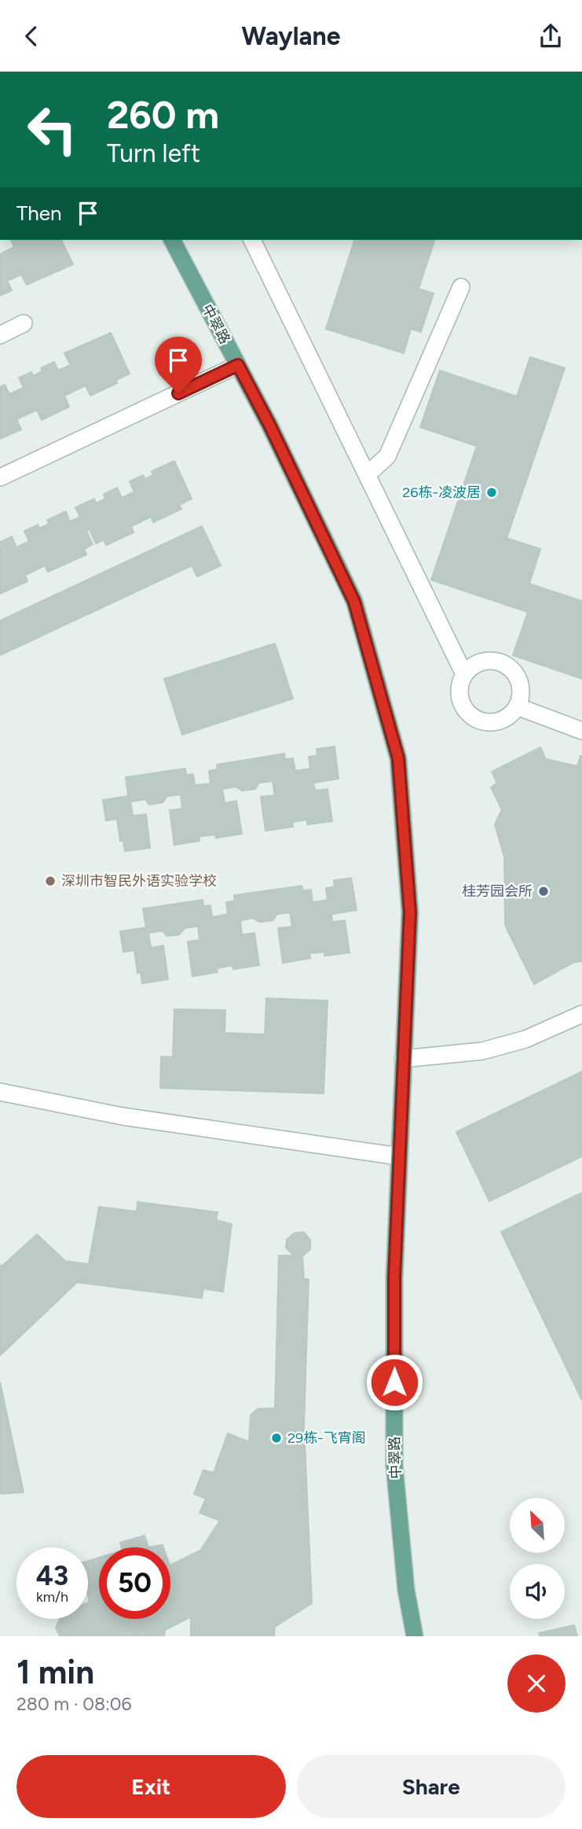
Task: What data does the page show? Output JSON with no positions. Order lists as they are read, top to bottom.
{
  "streets": {
    "main road": ["中翠路"]
  },
  "places": [
    "26栋-凌波居",
    "深圳市智民外语实验学校",
    "桂芳园会所",
    "29栋-飞宵阁"
  ],
  "north": "top left",
  "page": {
    "header": "Waylane",
    "turn": ["260 m", "Turn left"],
    "then": "Then",
    "speed": "43 km/h",
    "limit": "50",
    "heading": ["1 min", "280 m · 08:06"],
    "buttons": ["Exit", "Share"]
  }
}
